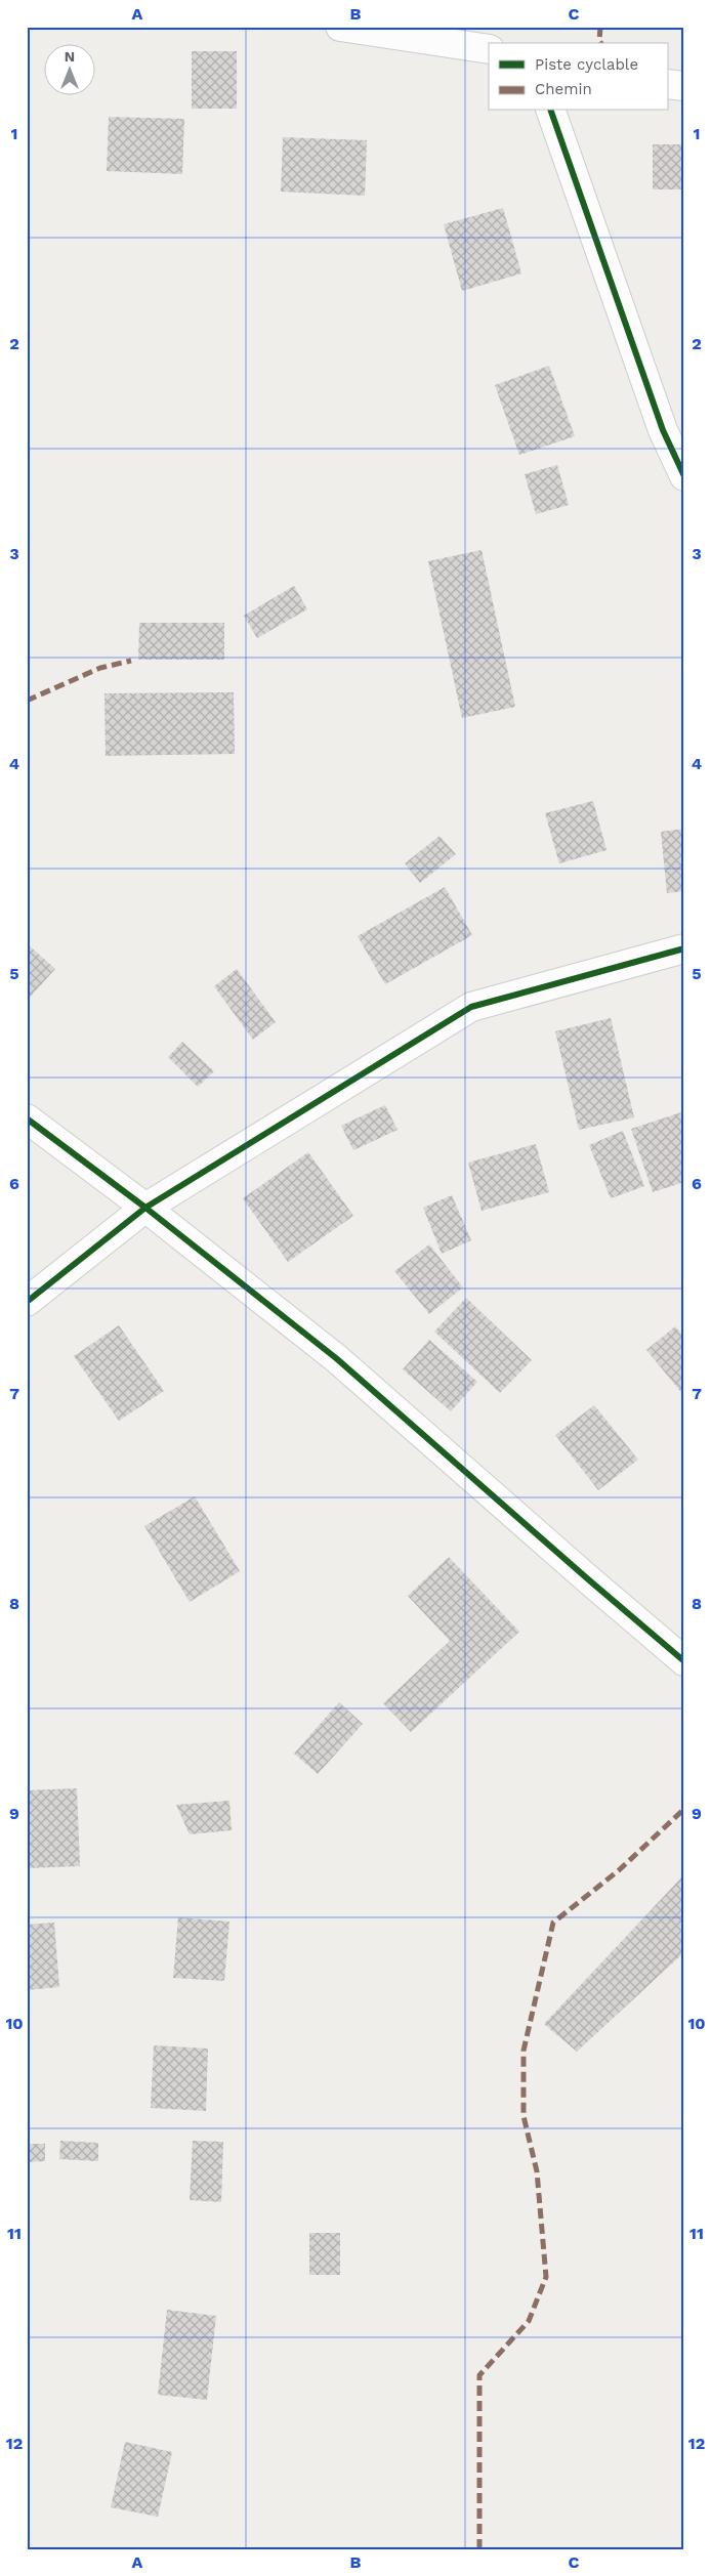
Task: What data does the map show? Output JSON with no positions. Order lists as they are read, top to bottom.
{
  "legend": ["Piste cyclable", "Chemin"],
  "north": "top",
  "grid": {
    "columns": ["A", "B", "C"],
    "rows": [
      "1",
      "2",
      "3",
      "4",
      "5",
      "6",
      "7",
      "8",
      "9",
      "10",
      "11",
      "12"
    ]
  }
}
